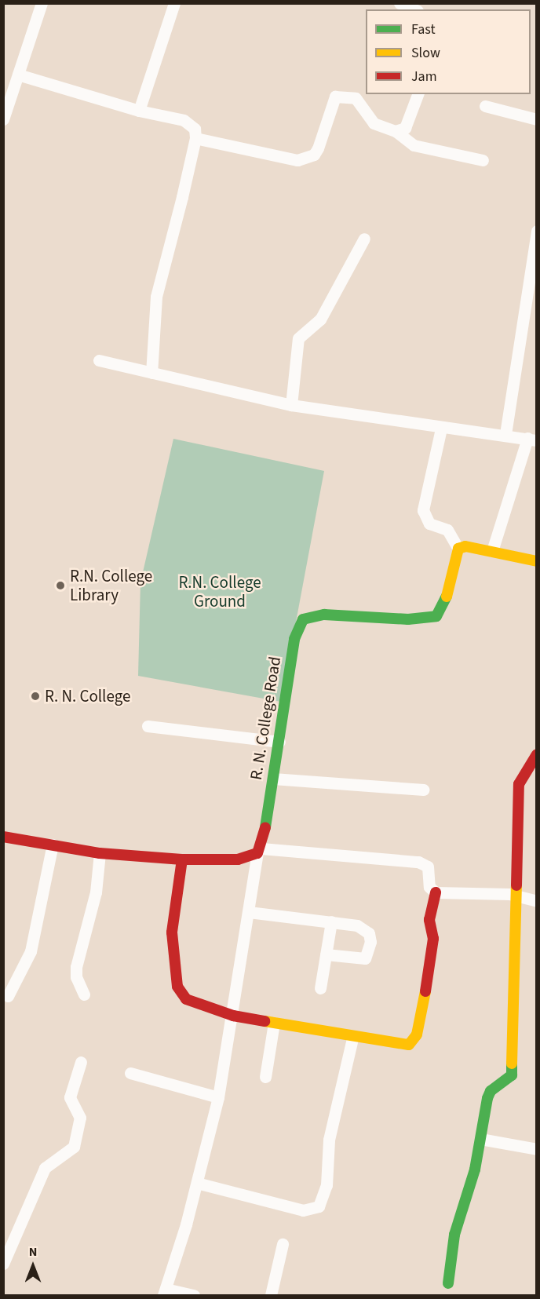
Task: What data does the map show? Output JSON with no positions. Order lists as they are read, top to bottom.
{
  "streets": {
    "street": ["R. N. College Road"]
  },
  "parks": ["R.N. College Ground"],
  "places": ["R.N. College Library", "R. N. College"],
  "legend": ["Fast", "Slow", "Jam"],
  "north": "top"
}
